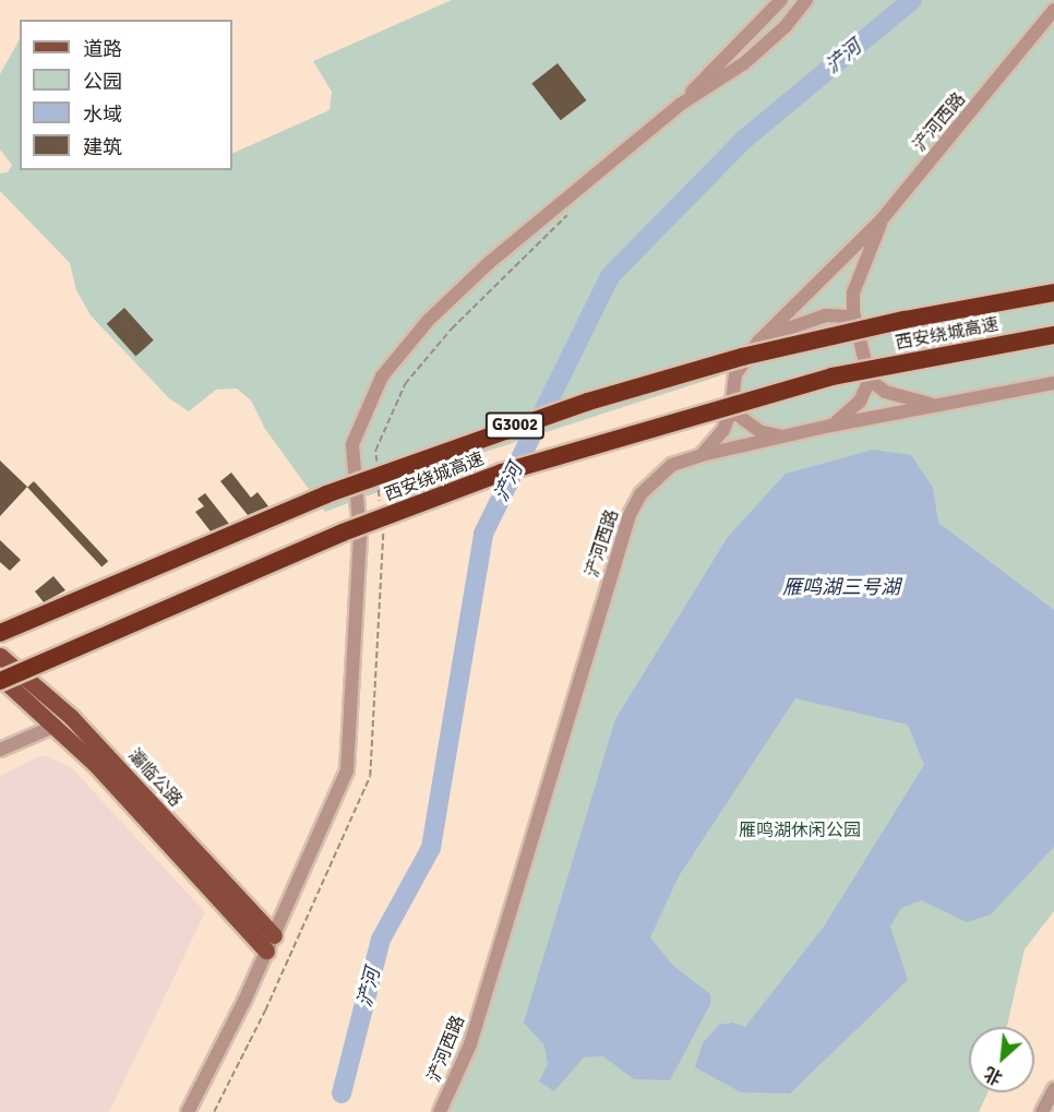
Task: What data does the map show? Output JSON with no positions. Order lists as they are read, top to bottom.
{
  "streets": {
    "highway": ["西安绕城高速", "G3002"],
    "main road": ["灞临公路"],
    "street": ["浐河西路"]
  },
  "crossings": [
    ["西安绕城高速", "灞临公路"]
  ],
  "water": ["浐河", "雁鸣湖三号湖"],
  "parks": ["雁鸣湖休闲公园"],
  "legend": [
    "道路",
    "公园",
    "水域",
    "建筑"
  ],
  "north": "bottom left"
}
